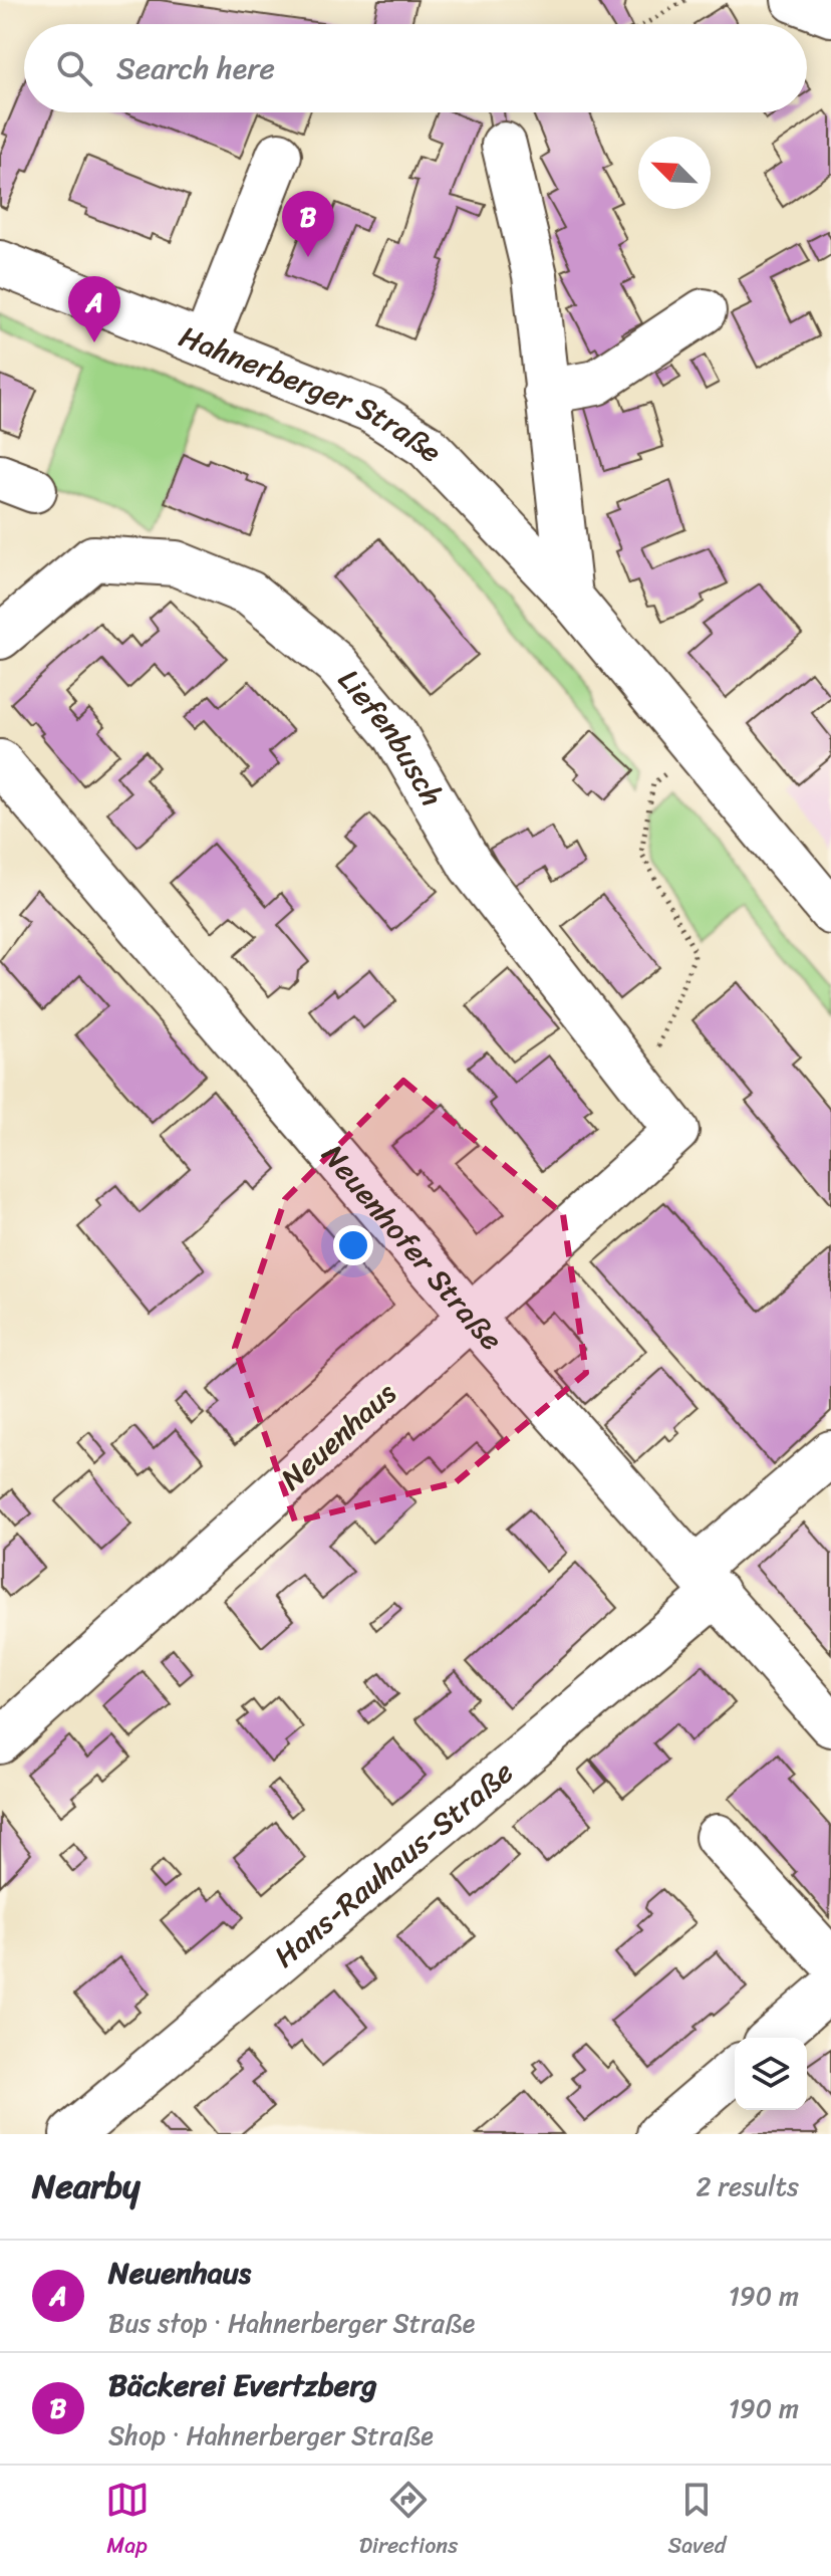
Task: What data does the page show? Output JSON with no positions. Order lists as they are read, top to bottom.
{
  "streets": {
    "street": [
      "Hahnerberger Straße",
      "Liefenbusch",
      "Neuenhofer Straße",
      "Neuenhaus",
      "Hans-Rauhaus-Straße"
    ]
  },
  "crossings": [
    ["Liefenbusch", "Neuenhaus"],
    ["Neuenhofer Straße", "Neuenhaus"],
    ["Neuenhofer Straße", "Hans-Rauhaus-Straße"]
  ],
  "north": "top left",
  "page": {
    "search": "Search here",
    "pins": ["B", "A"],
    "heading": ["Nearby", "2 results"],
    "list": [
      {
        "mark": "A",
        "name": "Neuenhaus",
        "note": "Bus stop · Hahnerberger Straße",
        "value": "190 m"
      },
      {
        "mark": "B",
        "name": "Bäckerei Evertzberg",
        "note": "Shop · Hahnerberger Straße",
        "value": "190 m"
      }
    ],
    "nav": ["Map", "Directions", "Saved"]
  }
}
